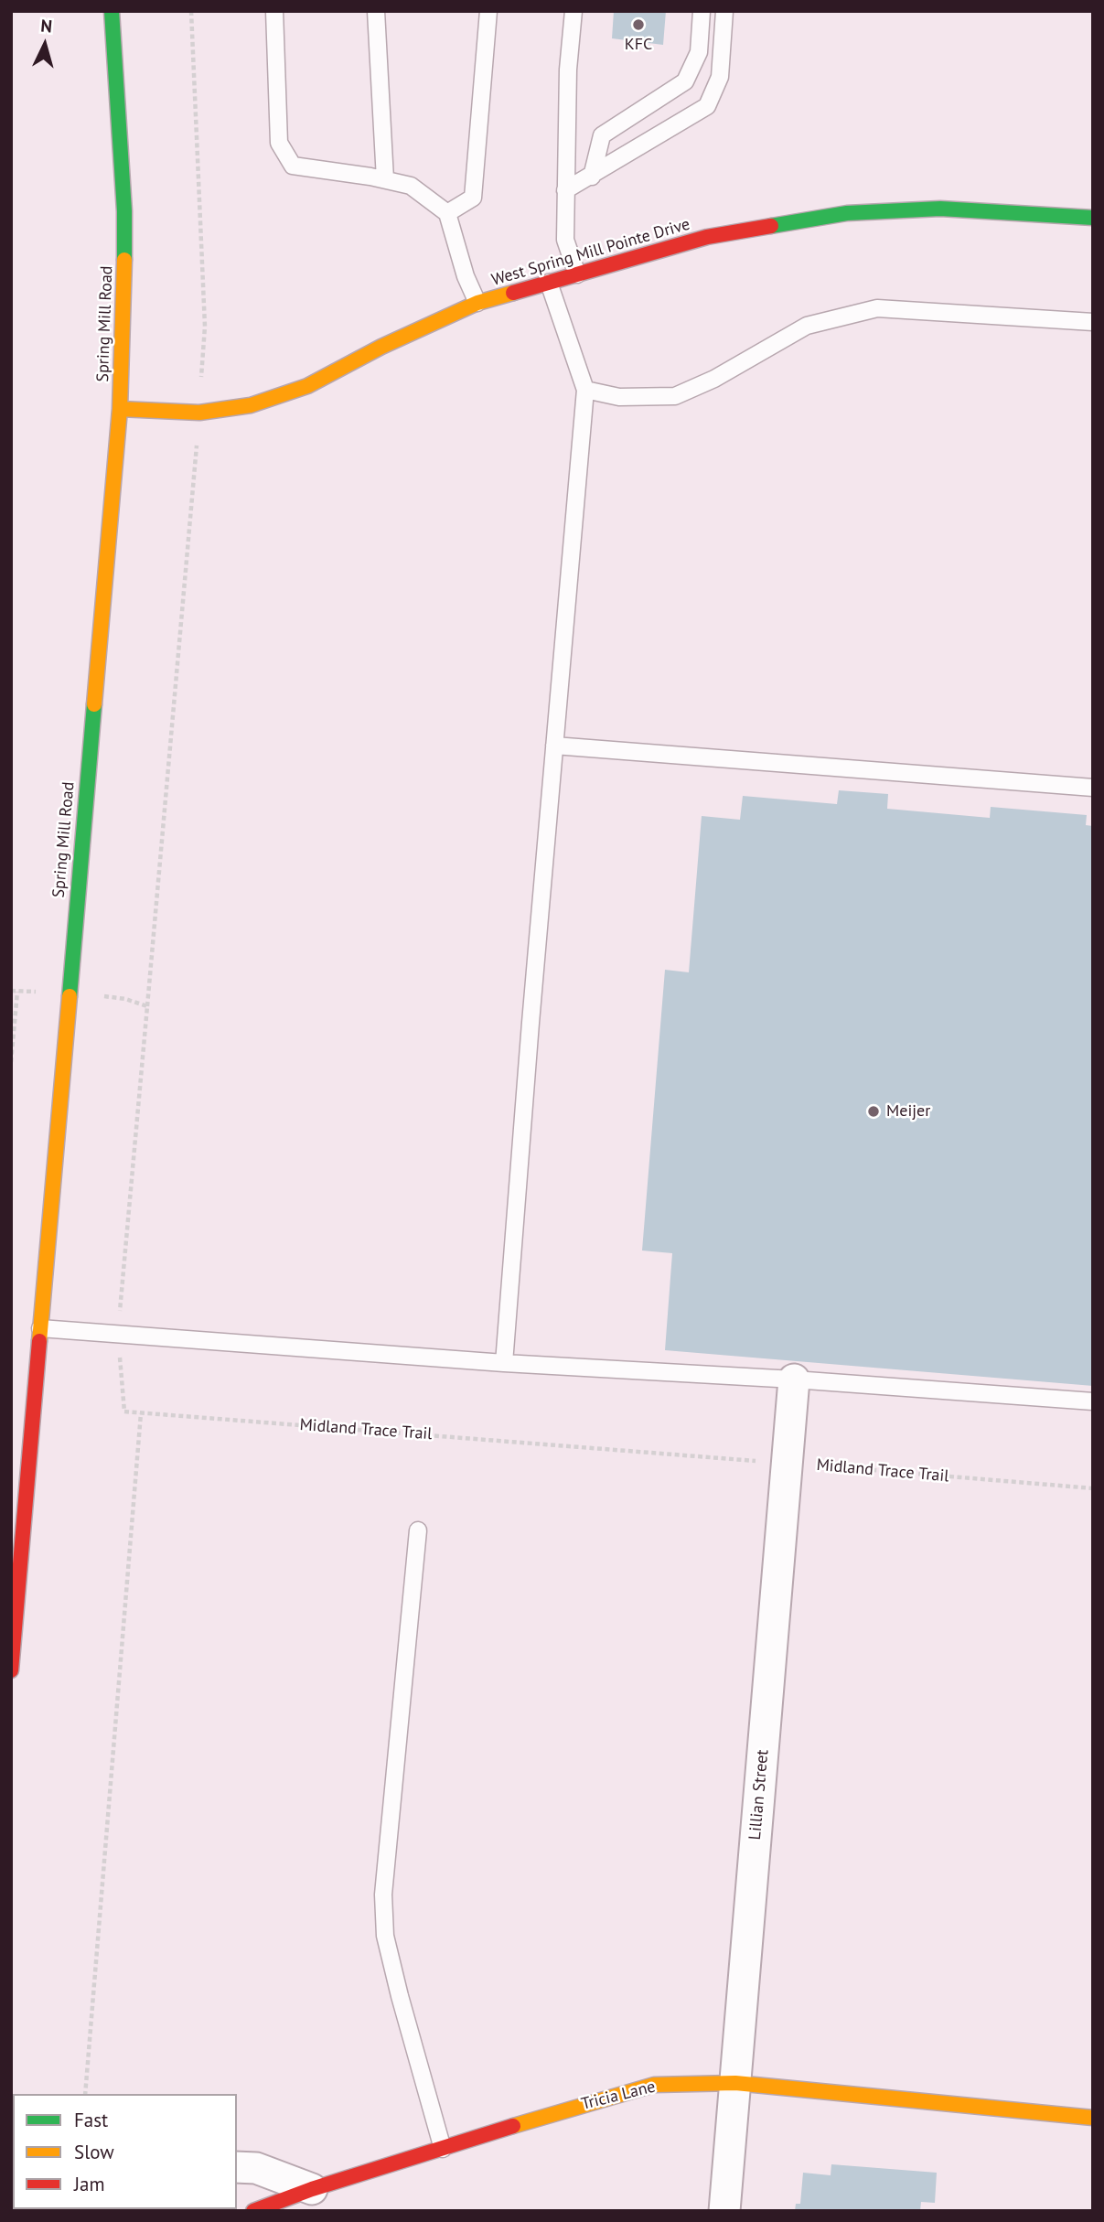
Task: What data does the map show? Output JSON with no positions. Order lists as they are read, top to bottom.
{
  "streets": {
    "street": [
      "West Spring Mill Pointe Drive",
      "Spring Mill Road",
      "Lillian Street",
      "Tricia Lane"
    ],
    "path": ["Midland Trace Trail"]
  },
  "crossings": [
    ["West Spring Mill Pointe Drive", "Spring Mill Road"],
    ["Midland Trace Trail", "Lillian Street"],
    ["Lillian Street", "Tricia Lane"]
  ],
  "places": ["KFC", "Meijer"],
  "legend": ["Fast", "Slow", "Jam"],
  "north": "top"
}
